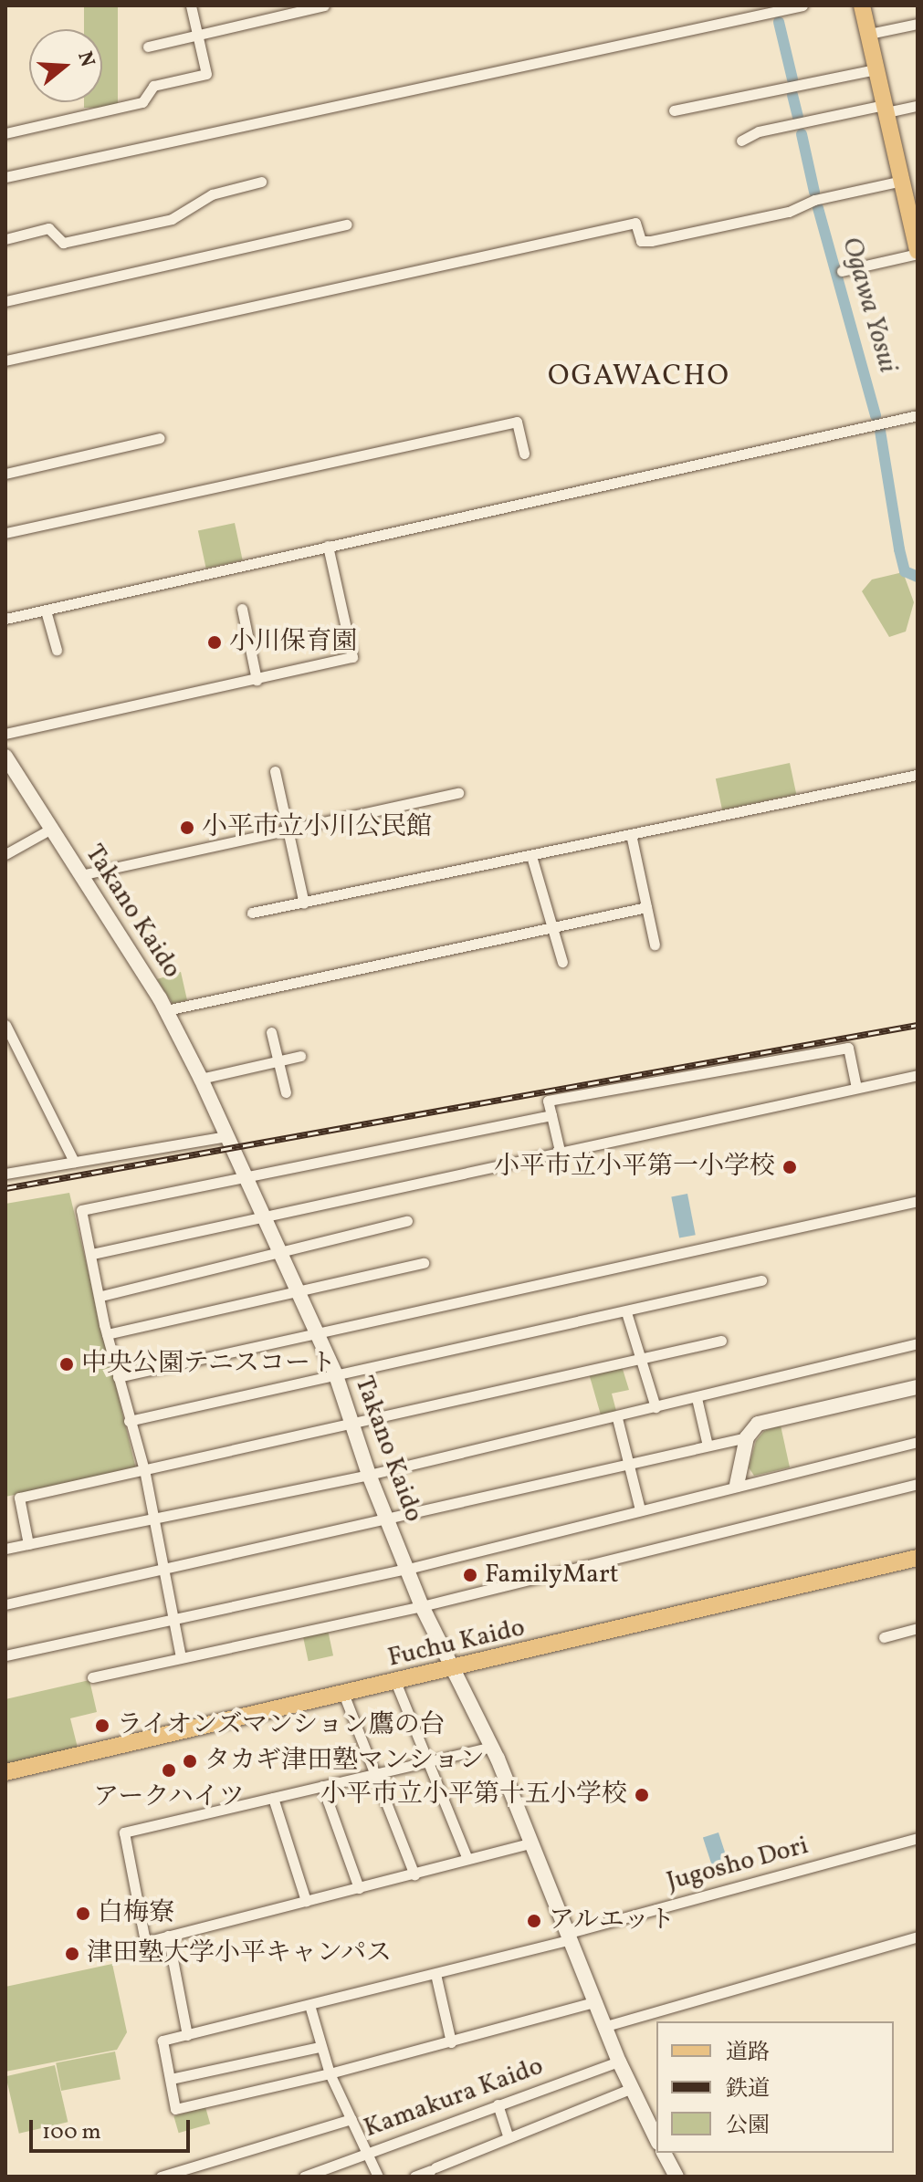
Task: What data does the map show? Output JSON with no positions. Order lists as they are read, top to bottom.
{
  "streets": {
    "main road": ["Fuchu Kaido"],
    "street": ["Takano Kaido", "Jugosho Dori", "Kamakura Kaido"]
  },
  "crossings": [
    ["Takano Kaido", "Fuchu Kaido"],
    ["Takano Kaido", "Jugosho Dori"],
    ["Takano Kaido", "Kamakura Kaido"]
  ],
  "districts": ["OGAWACHO"],
  "water": ["Ogawa Yosui"],
  "places": [
    "小川保育園",
    "小平市立小川公民館",
    "小平市立小平第一小学校",
    "中央公園テニスコート",
    "FamilyMart",
    "ライオンズマンション鷹の台",
    "タカギ津田塾マンション",
    "アークハイツ",
    "小平市立小平第十五小学校",
    "白梅寮",
    "アルエット",
    "津田塾大学小平キャンパス"
  ],
  "legend": ["道路", "鉄道", "公園"],
  "scale_bar": "100 m",
  "north": "right"
}
